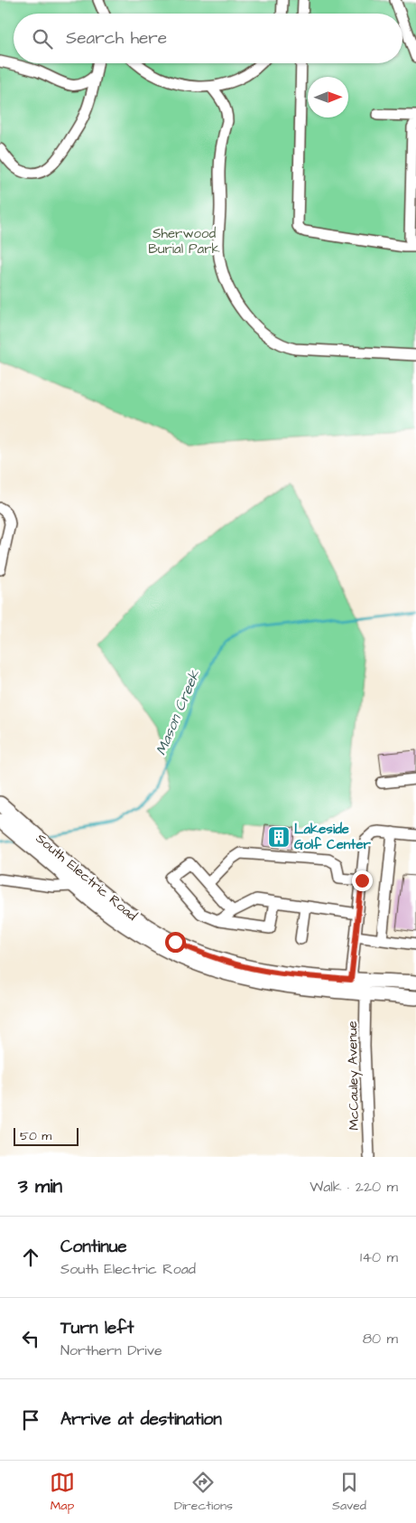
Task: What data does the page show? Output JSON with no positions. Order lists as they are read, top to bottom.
{
  "streets": {
    "main road": ["South Electric Road"],
    "street": ["McCauley Avenue"]
  },
  "crossings": [
    ["South Electric Road", "McCauley Avenue"]
  ],
  "water": ["Mason Creek"],
  "parks": ["Sherwood Burial Park"],
  "places": {
    "building": ["Lakeside Golf Center"]
  },
  "scale_bar": "50 m",
  "north": "right",
  "page": {
    "search": "Search here",
    "scale": "50 m",
    "heading": ["3 min", "Walk · 220 m"],
    "list": [
      ["Continue", "South Electric Road", "140 m"],
      ["Turn left", "Northern Drive", "80 m"],
      "Arrive at destination"
    ],
    "nav": ["Map", "Directions", "Saved"]
  }
}
